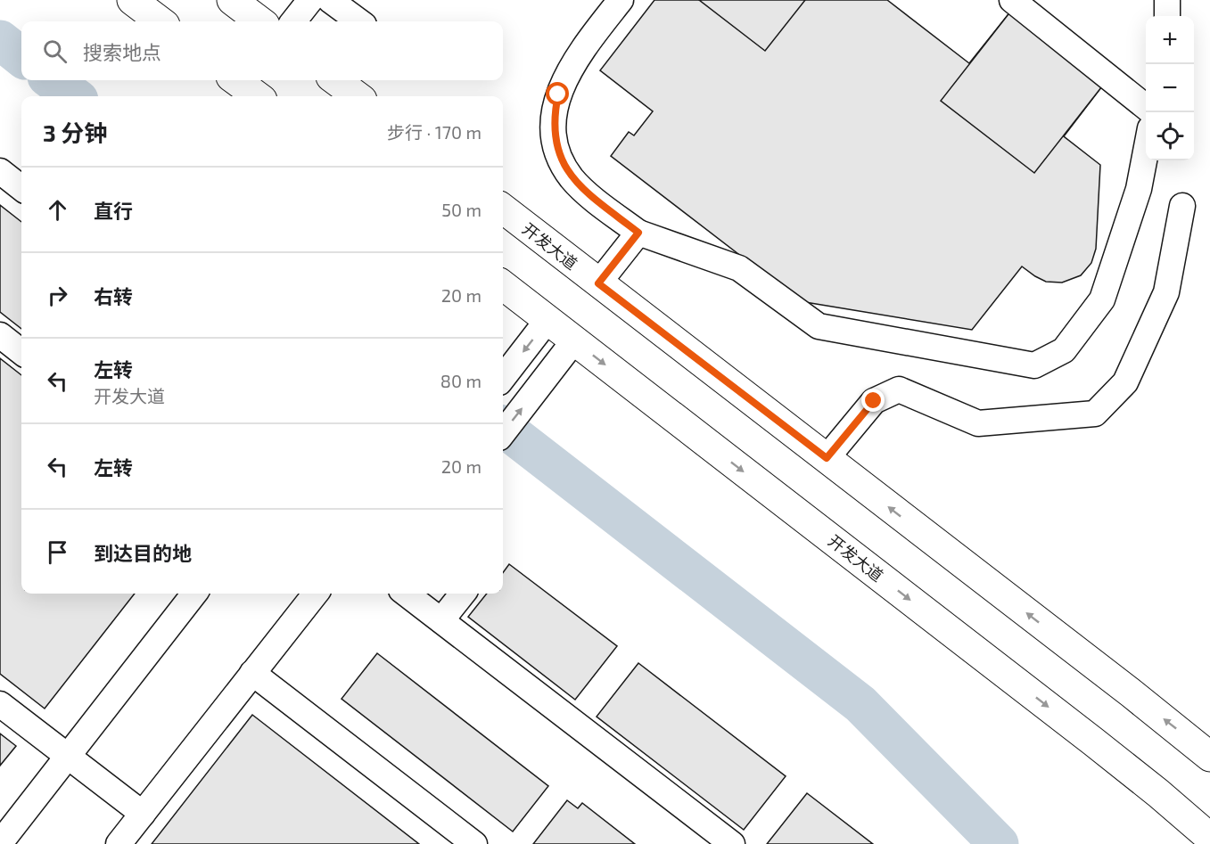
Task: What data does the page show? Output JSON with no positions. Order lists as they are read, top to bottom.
{
  "streets": {
    "main road": ["开发大道"]
  },
  "page": {
    "map_buttons": ["+", "−"],
    "search": "搜索地点",
    "heading": ["3 分钟", "步行 · 170 m"],
    "list": [
      ["直行", "50 m"],
      ["右转", "20 m"],
      ["左转", "开发大道", "80 m"],
      ["左转", "20 m"],
      "到达目的地"
    ]
  }
}
